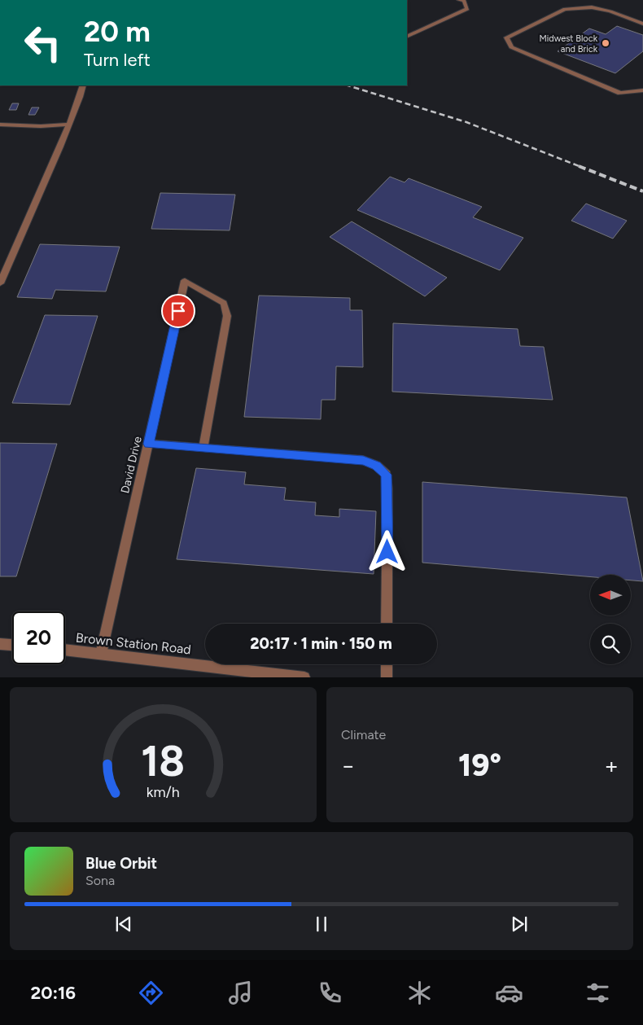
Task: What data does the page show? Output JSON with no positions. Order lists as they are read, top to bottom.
{
  "streets": {
    "street": ["David Drive", "Brown Station Road"]
  },
  "crossings": [
    ["David Drive", "Brown Station Road"]
  ],
  "places": ["Midwest Block and Brick"],
  "north": "left",
  "page": {
    "turn": ["20 m", "Turn left"],
    "limit": "20",
    "trip": "20:17 · 1 min · 150 m",
    "tile": "Climate",
    "heat": ["−", "19°", "+"],
    "song": ["Blue Orbit", "Sona"],
    "tabs": "20:16",
    "gauge": ["18", "km/h"]
  }
}
